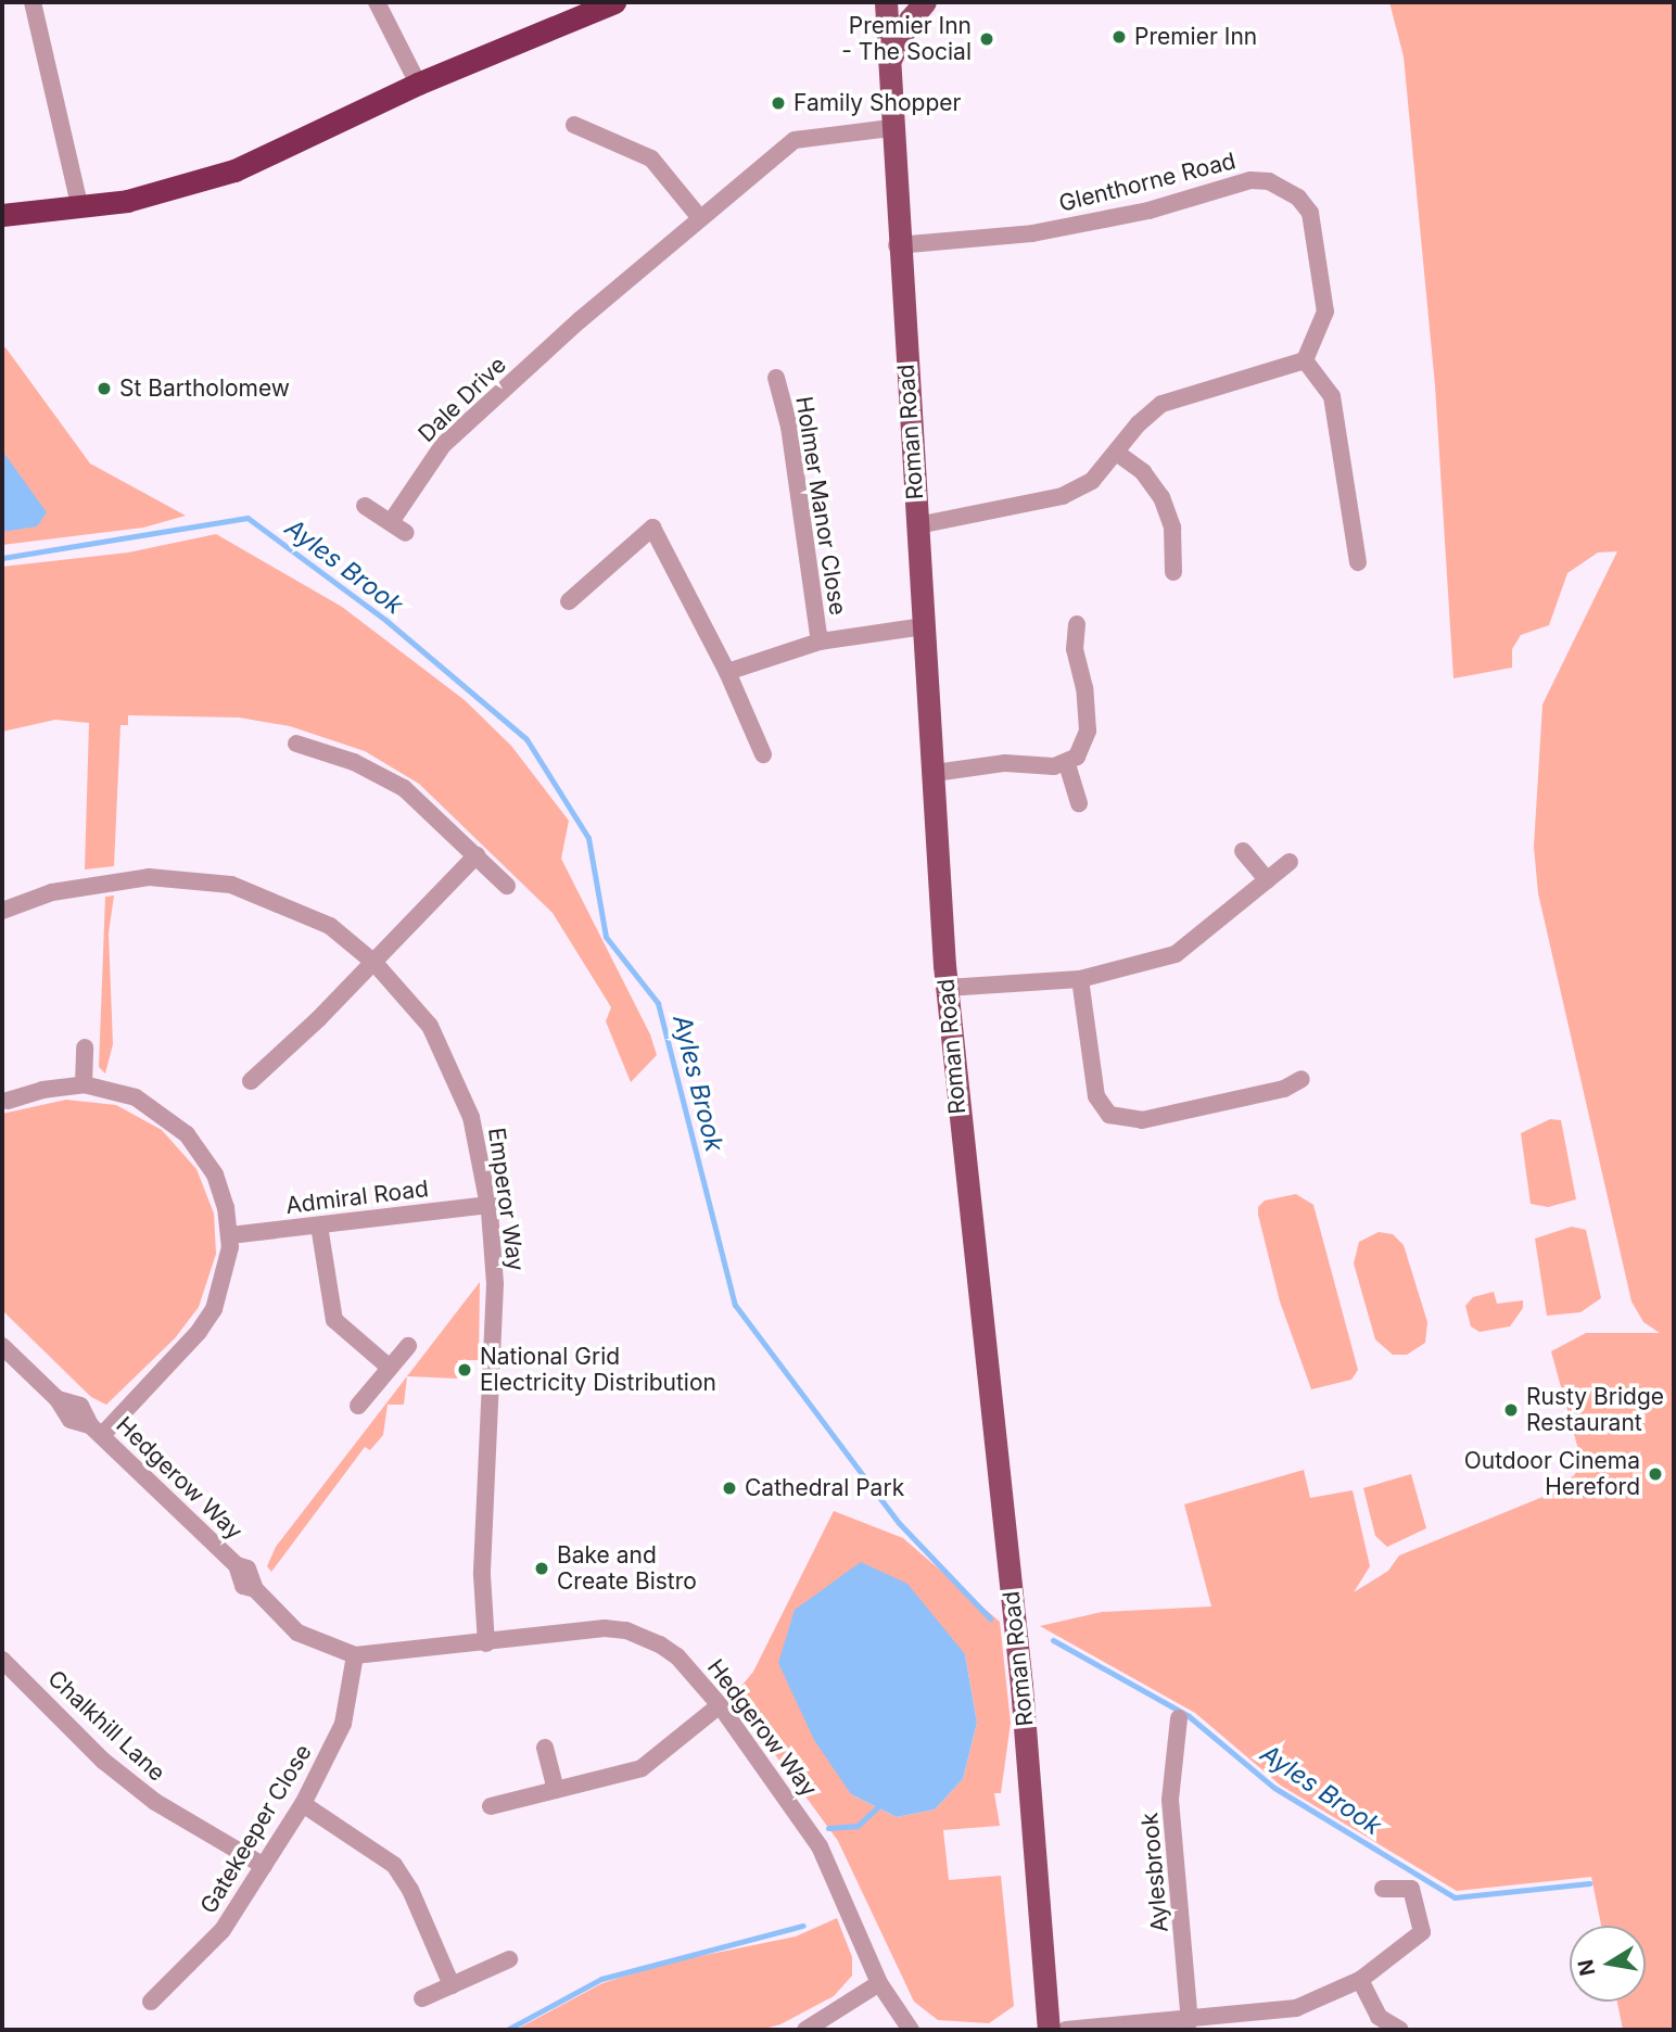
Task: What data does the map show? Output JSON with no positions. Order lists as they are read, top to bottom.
{
  "streets": {
    "main road": ["Roman Road"],
    "street": [
      "Glenthorne Road",
      "Dale Drive",
      "Holmer Manor Close",
      "Admiral Road",
      "Emperor Way",
      "Hedgerow Way",
      "Chalkhill Lane",
      "Gatekeeper Close",
      "Aylesbrook"
    ]
  },
  "crossings": [
    ["Glenthorne Road", "Roman Road"],
    ["Dale Drive", "Roman Road"],
    ["Admiral Road", "Emperor Way"],
    ["Emperor Way", "Hedgerow Way"],
    ["Hedgerow Way", "Gatekeeper Close"],
    ["Chalkhill Lane", "Gatekeeper Close"]
  ],
  "water": ["Ayles Brook"],
  "places": [
    "Premier Inn",
    "Premier Inn - The Social",
    "Family Shopper",
    "St Bartholomew",
    "National Grid Electricity Distribution",
    "Rusty Bridge Restaurant",
    "Outdoor Cinema Hereford",
    "Cathedral Park",
    "Bake and Create Bistro"
  ],
  "north": "left"
}
